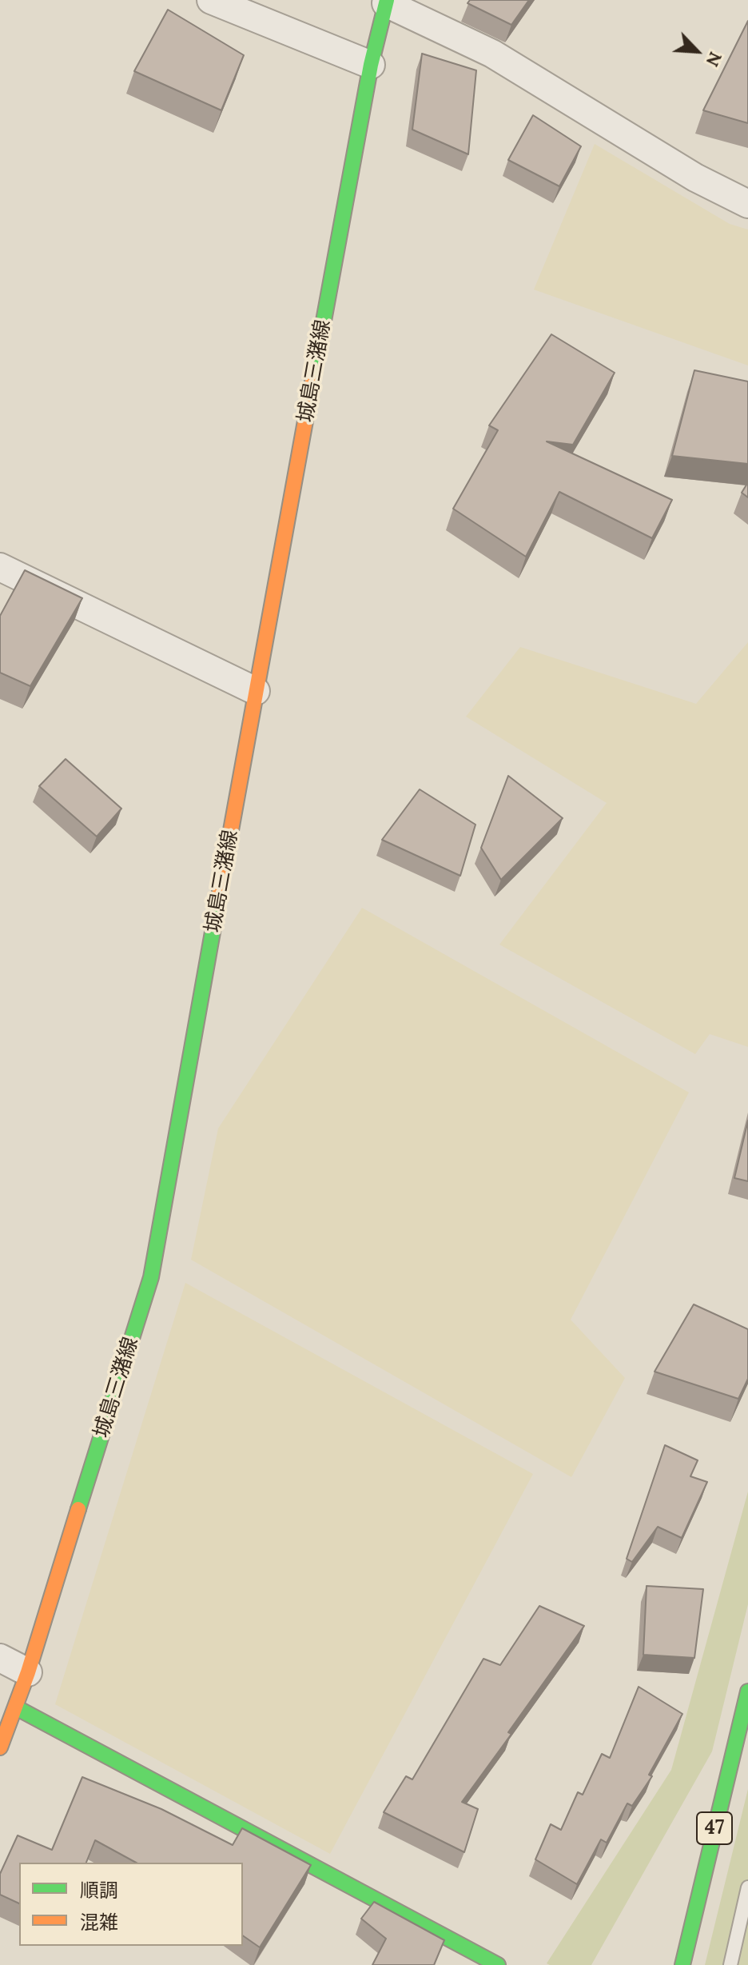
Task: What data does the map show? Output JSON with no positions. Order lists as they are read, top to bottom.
{
  "streets": {
    "main road": ["城島三潴線", "47"]
  },
  "legend": ["順調", "混雑"],
  "north": "bottom right"
}
